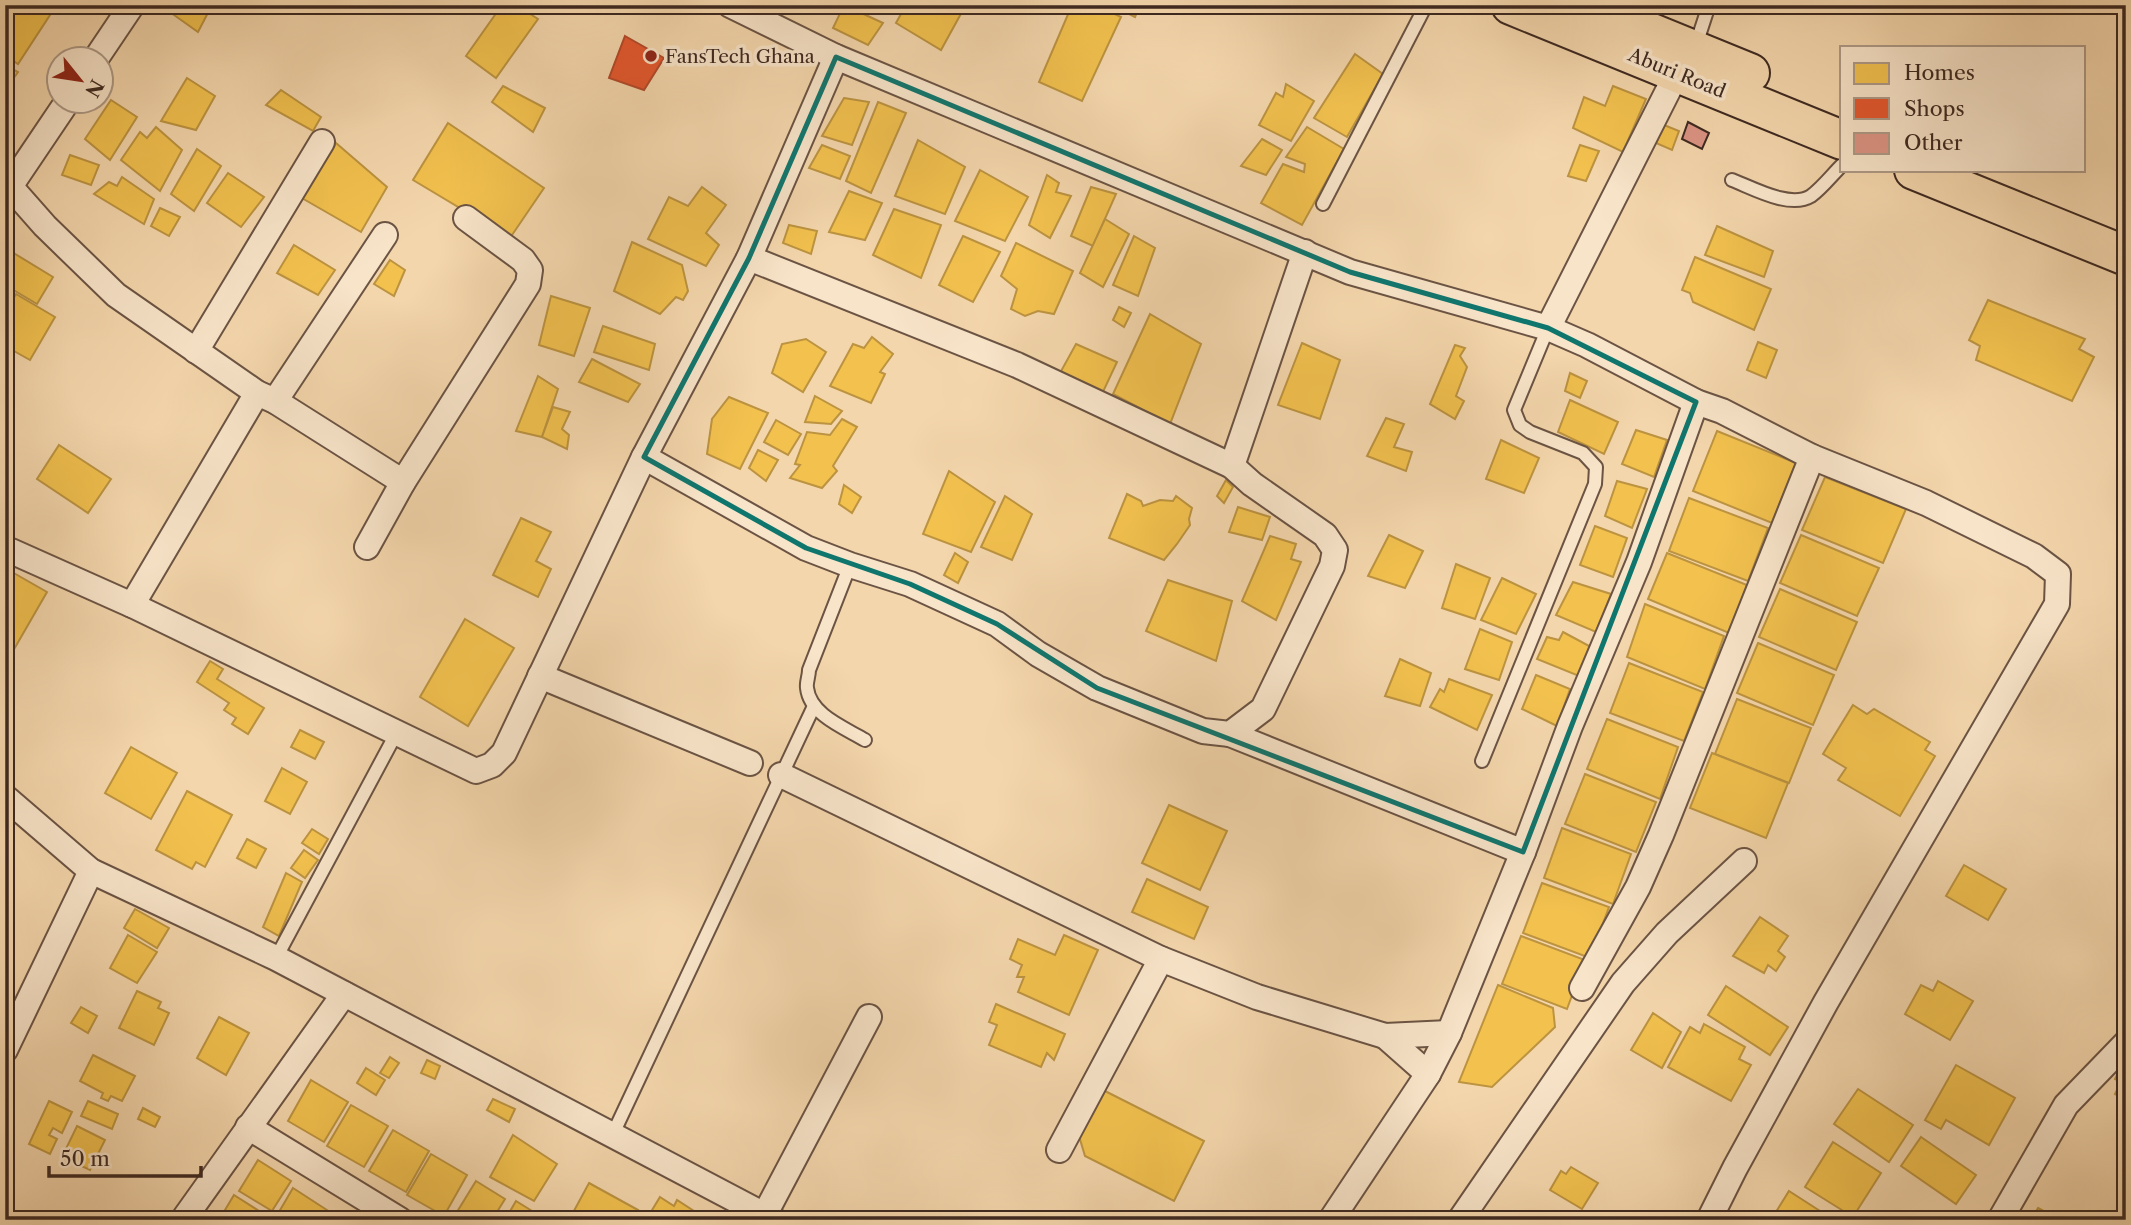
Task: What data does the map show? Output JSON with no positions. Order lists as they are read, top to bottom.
{
  "streets": {
    "highway": ["Aburi Road"]
  },
  "places": ["FansTech Ghana"],
  "legend": ["Homes", "Shops", "Other"],
  "scale_bar": "50 m",
  "north": "bottom right"
}
